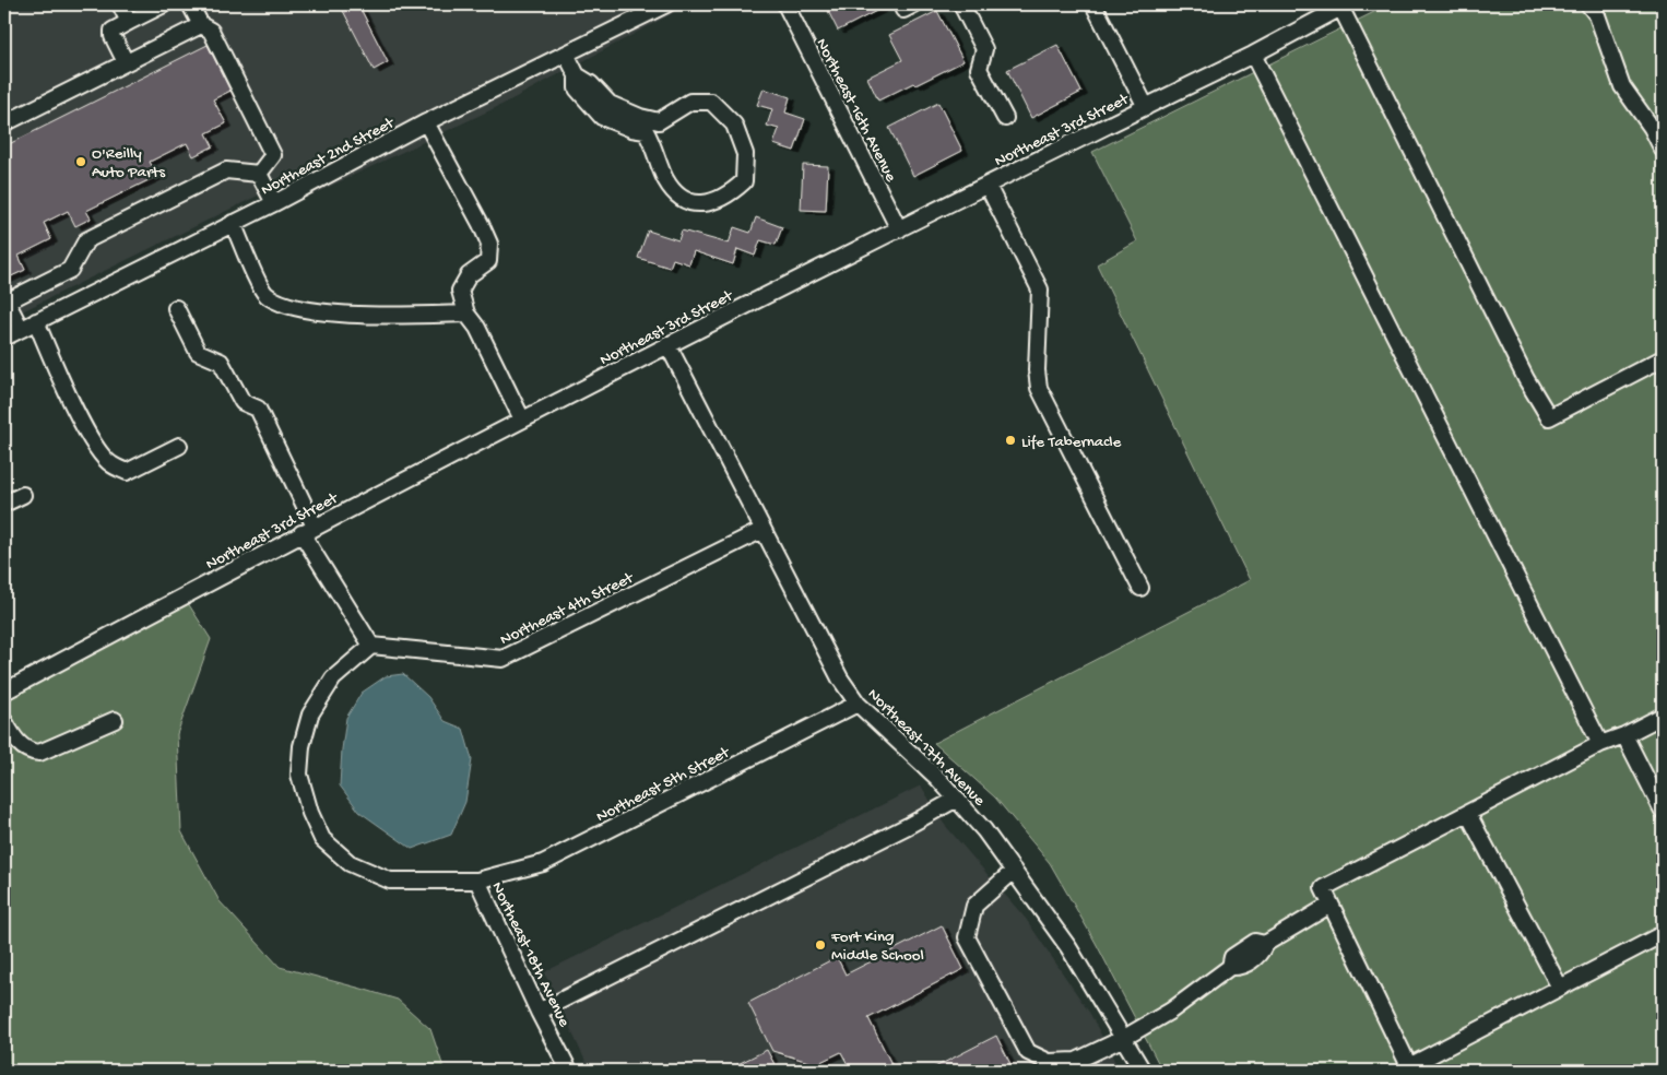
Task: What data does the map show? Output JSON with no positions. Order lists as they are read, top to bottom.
{
  "streets": {
    "street": [
      "Northeast 16th Avenue",
      "Northeast 3rd Street",
      "Northeast 2nd Street",
      "Northeast 4th Street",
      "Northeast 17th Avenue",
      "Northeast 5th Street",
      "Northeast 18th Avenue"
    ]
  },
  "crossings": [
    ["Northeast 16th Avenue", "Northeast 3rd Street"],
    ["Northeast 3rd Street", "Northeast 17th Avenue"],
    ["Northeast 4th Street", "Northeast 17th Avenue"],
    ["Northeast 4th Street", "Northeast 18th Avenue"],
    ["Northeast 17th Avenue", "Northeast 5th Street"],
    ["Northeast 5th Street", "Northeast 18th Avenue"]
  ],
  "places": ["O'Reilly Auto Parts", "Life Tabernacle", "Fort King Middle School"]
}
